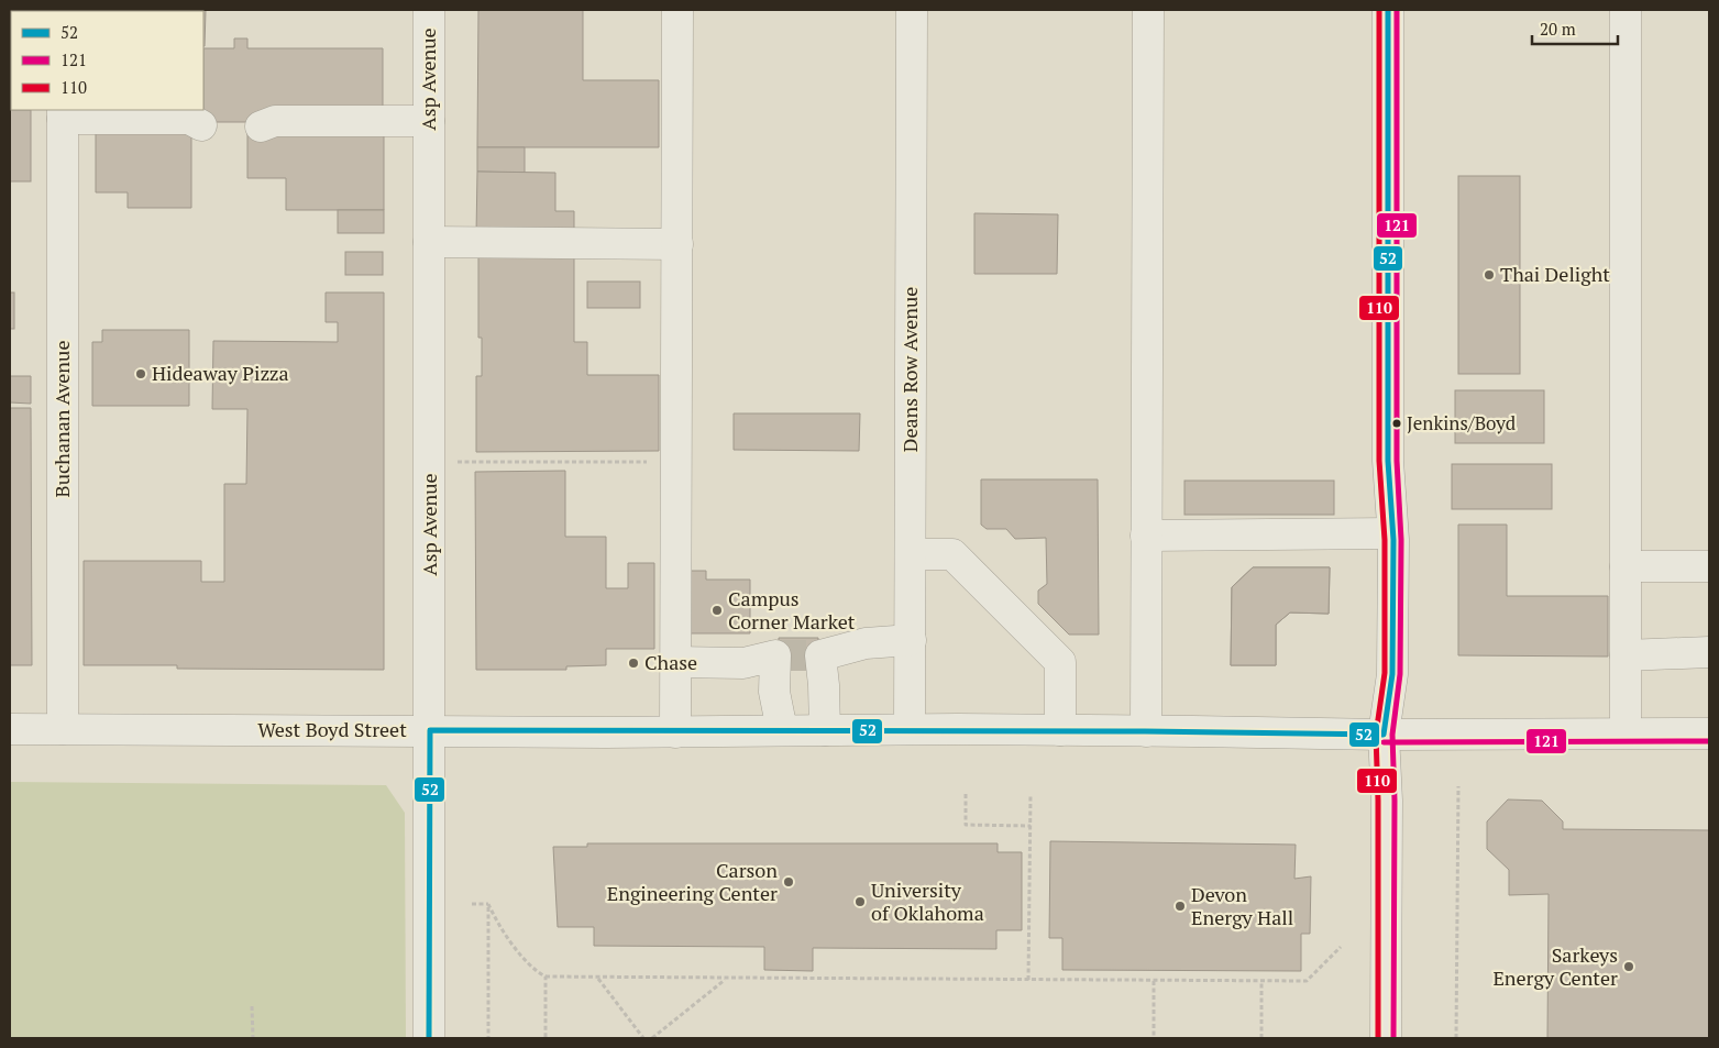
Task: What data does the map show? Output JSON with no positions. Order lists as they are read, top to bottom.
{
  "streets": {
    "street": [
      "Asp Avenue",
      "Deans Row Avenue",
      "Buchanan Avenue",
      "West Boyd Street"
    ]
  },
  "crossings": [
    ["Asp Avenue", "West Boyd Street"],
    ["Deans Row Avenue", "West Boyd Street"],
    ["Buchanan Avenue", "West Boyd Street"]
  ],
  "places": [
    "Thai Delight",
    "Hideaway Pizza",
    "Jenkins/Boyd",
    "Campus Corner Market",
    "Chase",
    "Carson Engineering Center",
    "University of Oklahoma",
    "Devon Energy Hall",
    "Sarkeys Energy Center"
  ],
  "lines": ["transit line 52", "transit line 121", "transit line 110"],
  "legend": ["52", "121", "110"],
  "scale_bar": "20 m"
}
